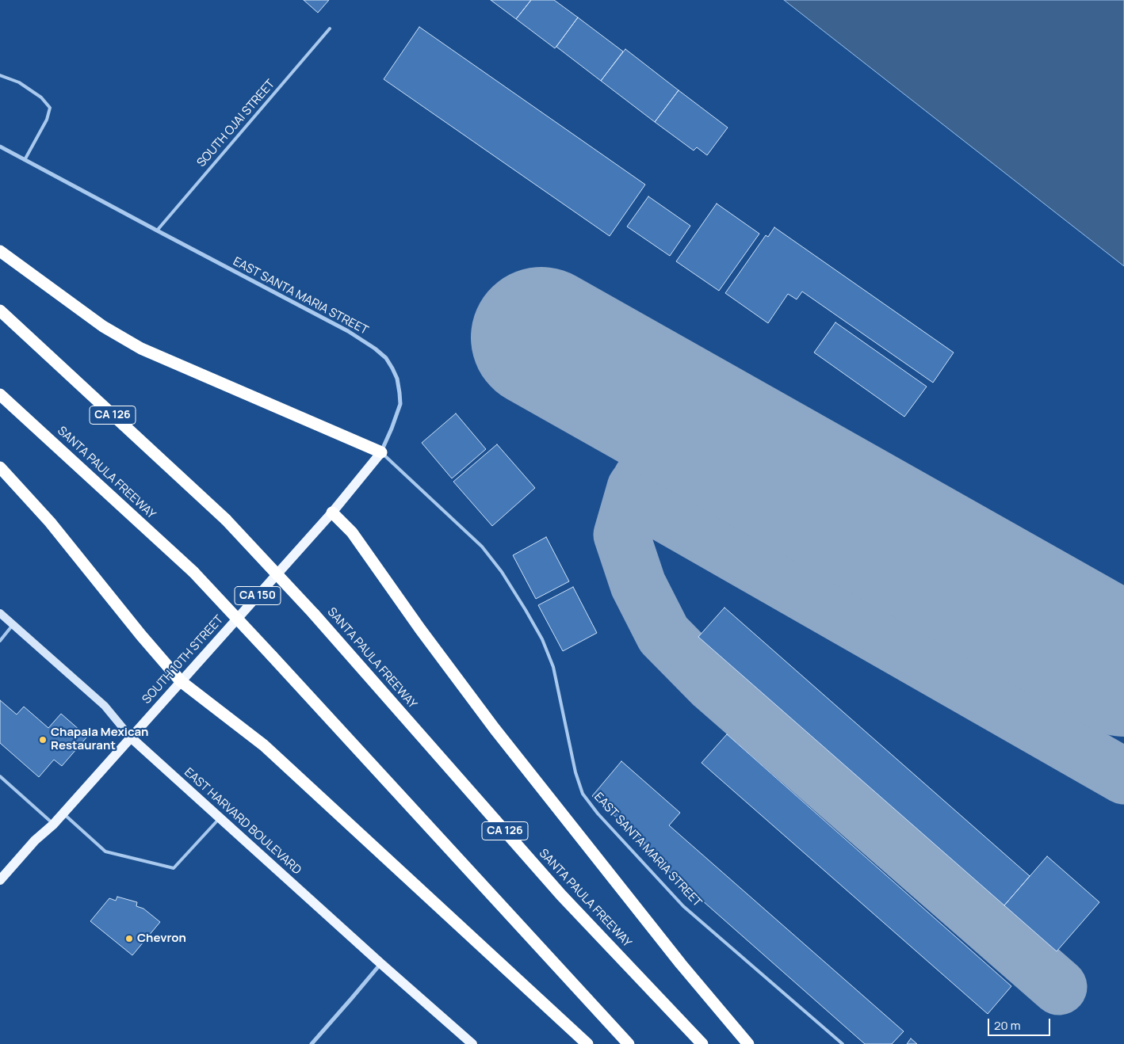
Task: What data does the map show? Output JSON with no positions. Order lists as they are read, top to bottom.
{
  "streets": {
    "highway": ["CA 126", "SANTA PAULA FREEWAY"],
    "main road": ["CA 150", "SOUTH 10TH STREET", "EAST HARVARD BOULEVARD"],
    "street": ["EAST SANTA MARIA STREET"],
    "lane": ["SOUTH OJAI STREET"]
  },
  "crossings": [
    ["SOUTH OJAI STREET", "EAST SANTA MARIA STREET"],
    ["EAST SANTA MARIA STREET", "SOUTH 10TH STREET"],
    ["SOUTH 10TH STREET", "EAST HARVARD BOULEVARD"]
  ],
  "places": ["Chapala Mexican Restaurant", "Chevron"],
  "scale_bar": "20 m"
}
